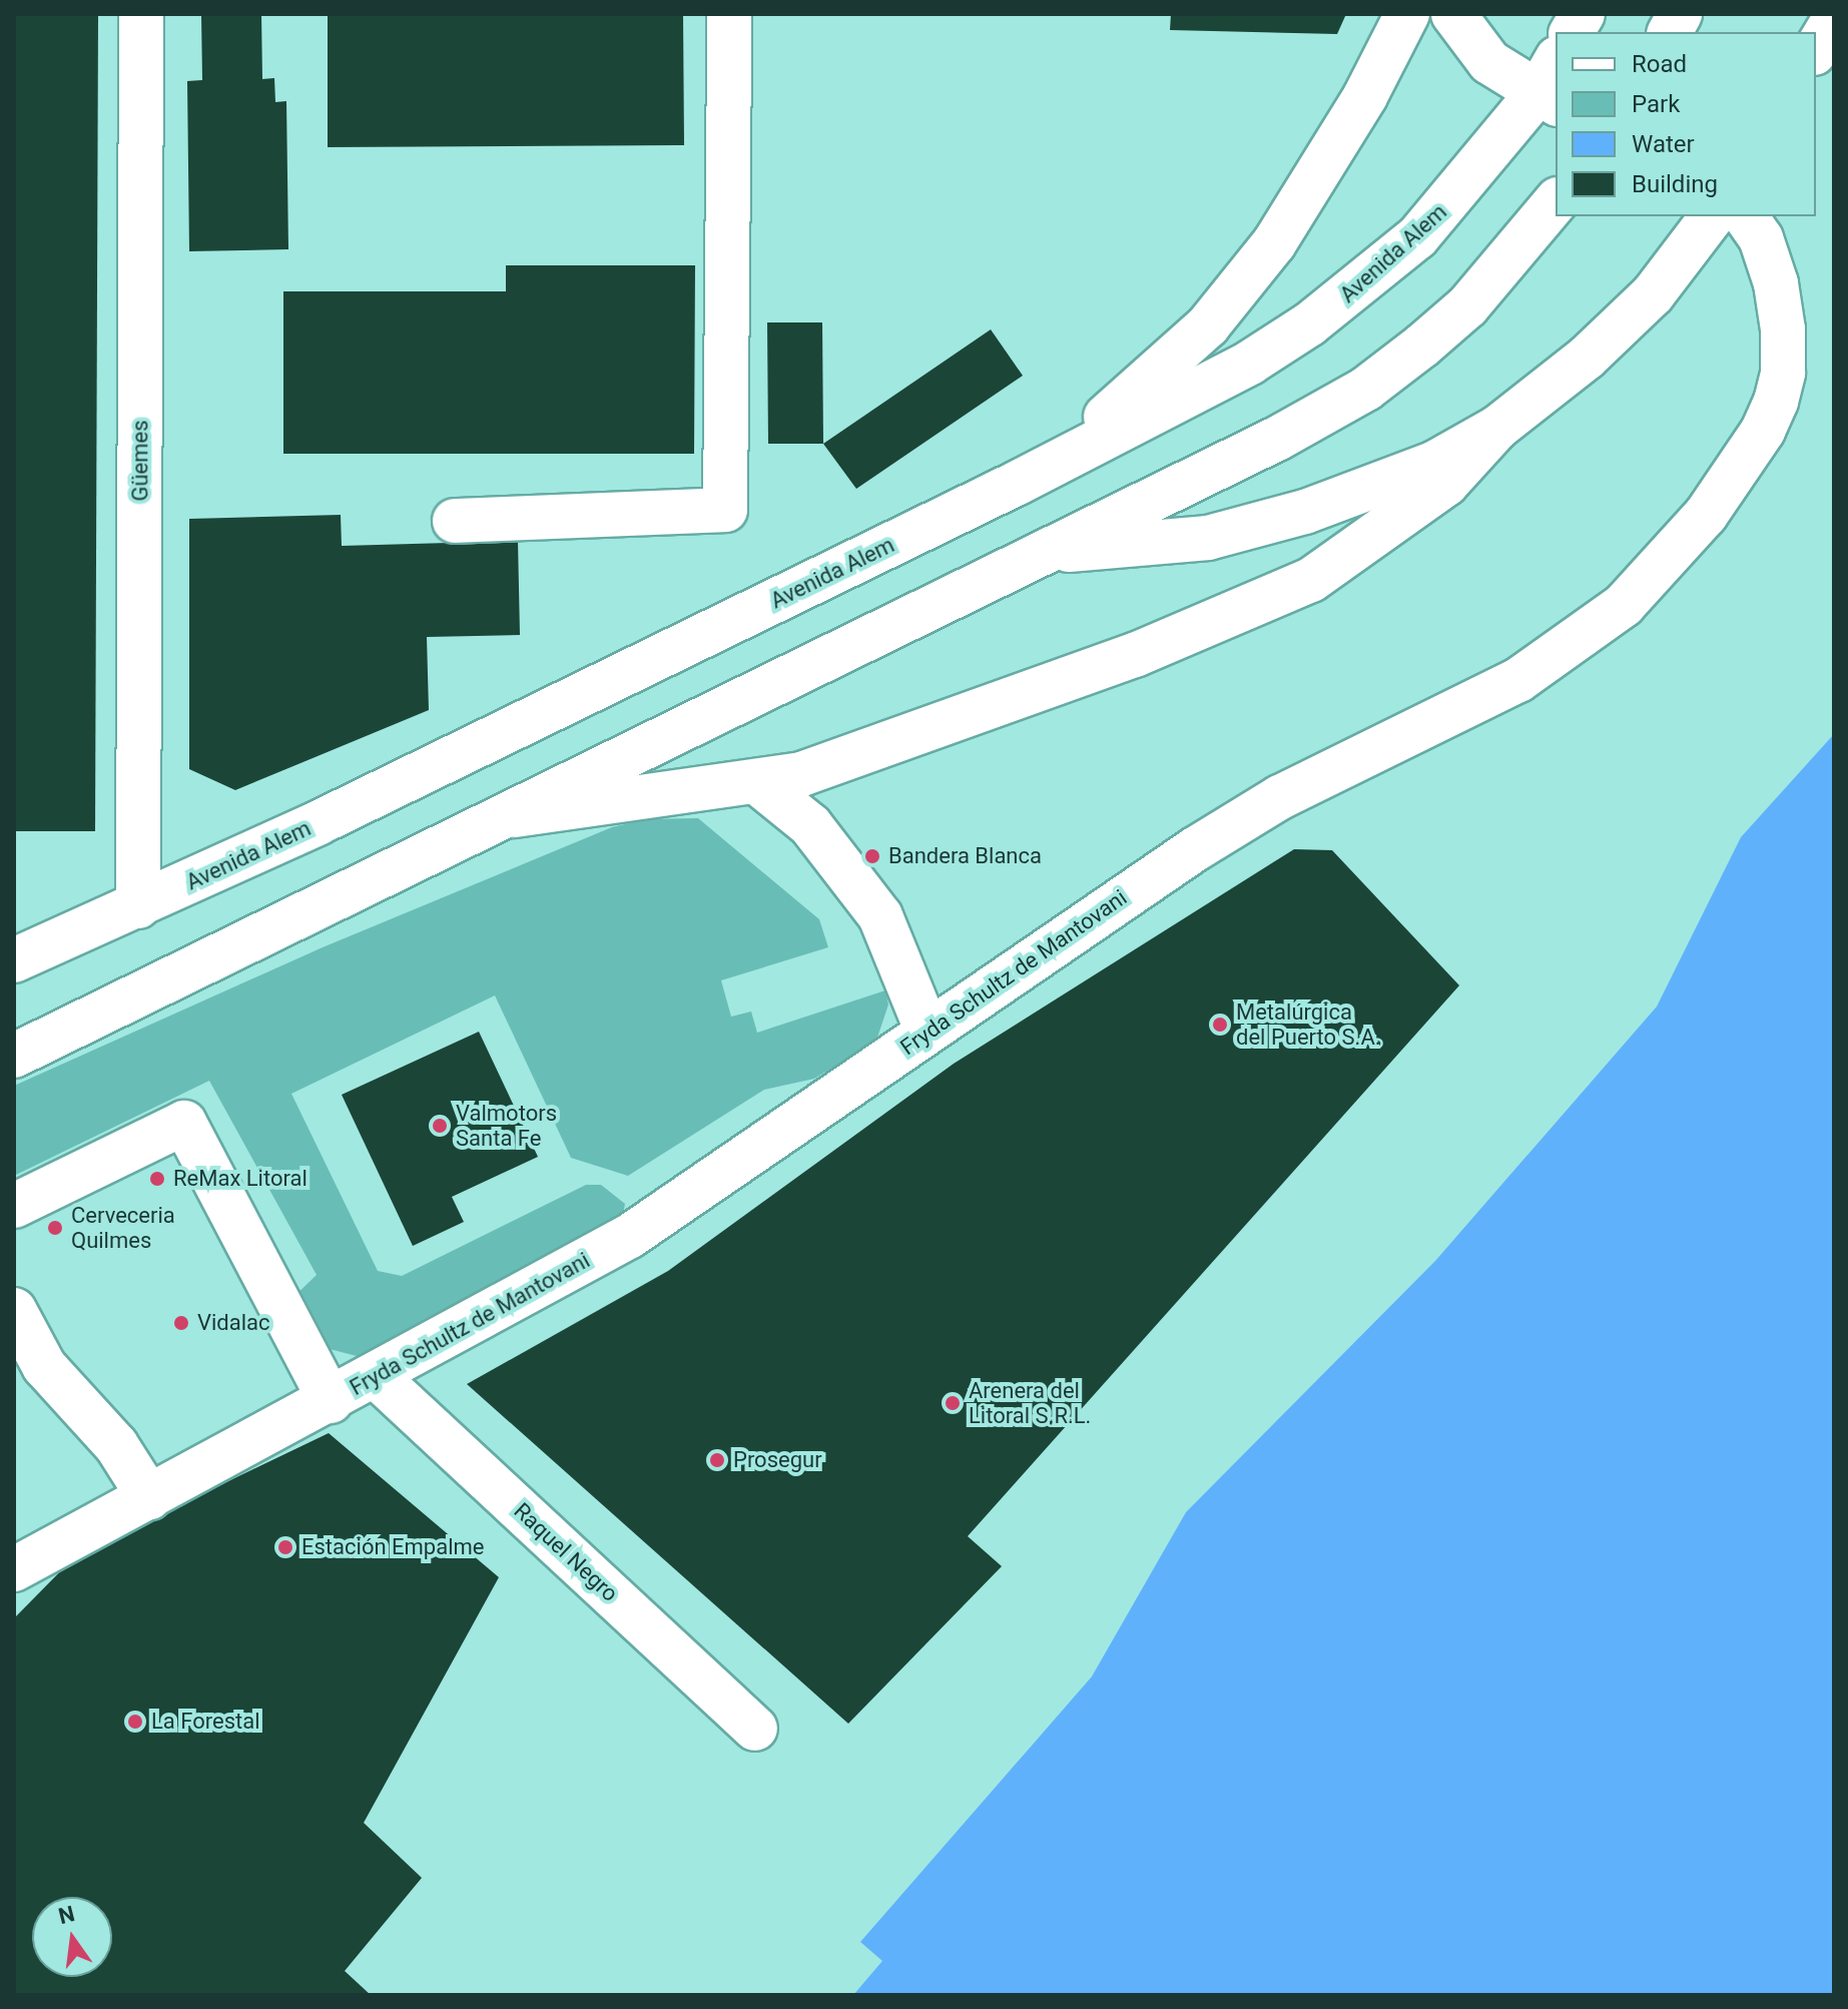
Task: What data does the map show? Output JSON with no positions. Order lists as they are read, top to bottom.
{
  "streets": {
    "main road": [
      "Avenida Alem",
      "Güemes",
      "Fryda Schultz de Mantovani",
      "Raquel Negro"
    ]
  },
  "crossings": [
    ["Avenida Alem", "Güemes"],
    ["Fryda Schultz de Mantovani", "Raquel Negro"]
  ],
  "places": [
    "Bandera Blanca",
    "Metalúrgica del Puerto S.A.",
    "Valmotors Santa Fe",
    "ReMax Litoral",
    "Cerveceria Quilmes",
    "Vidalac",
    "Arenera del Litoral S.R.L.",
    "Prosegur",
    "Estación Empalme",
    "La Forestal"
  ],
  "legend": [
    "Road",
    "Park",
    "Water",
    "Building"
  ],
  "north": "top"
}
